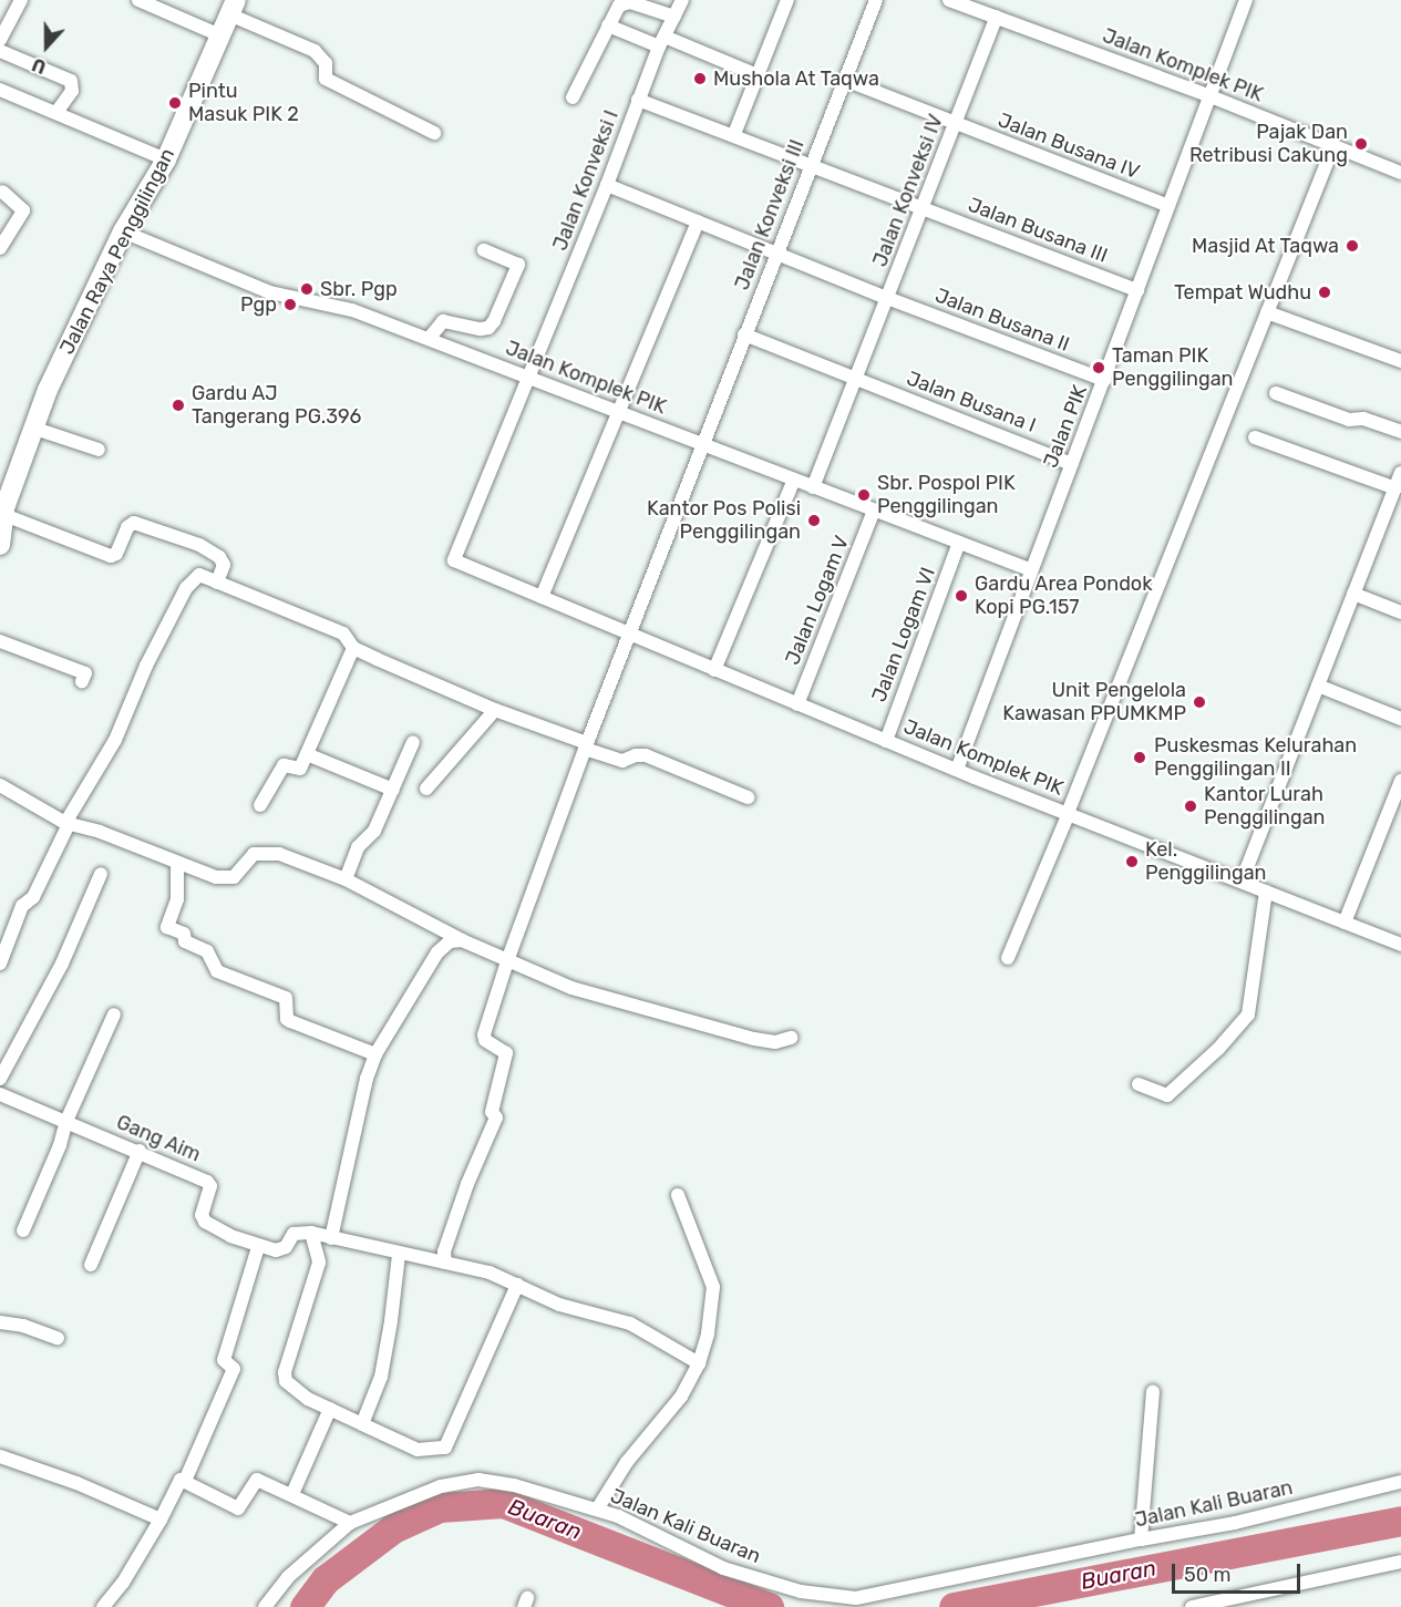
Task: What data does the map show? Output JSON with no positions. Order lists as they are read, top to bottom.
{
  "streets": {
    "main road": ["Jalan Raya Penggilingan"],
    "street": [
      "Jalan Komplek PIK",
      "Jalan Busana IV",
      "Jalan Konveksi I",
      "Jalan Konveksi IV",
      "Jalan Konveksi III",
      "Jalan Busana III",
      "Jalan Busana II",
      "Jalan Busana I",
      "Jalan PIK",
      "Jalan Logam V",
      "Jalan Logam VI",
      "Gang Aim",
      "Jalan Kali Buaran"
    ]
  },
  "crossings": [
    ["Jalan Komplek PIK", "Jalan Konveksi I"],
    ["Jalan Komplek PIK", "Jalan Konveksi IV"],
    ["Jalan Komplek PIK", "Jalan Konveksi III"],
    ["Jalan Komplek PIK", "Jalan Raya Penggilingan"],
    ["Jalan Komplek PIK", "Jalan PIK"],
    ["Jalan Komplek PIK", "Jalan Logam V"],
    ["Jalan Komplek PIK", "Jalan Logam VI"],
    ["Jalan Busana IV", "Jalan Konveksi IV"],
    ["Jalan Busana IV", "Jalan Konveksi III"],
    ["Jalan Busana IV", "Jalan PIK"],
    ["Jalan Konveksi I", "Jalan Busana III"],
    ["Jalan Konveksi I", "Jalan Busana II"],
    ["Jalan Konveksi IV", "Jalan Busana III"],
    ["Jalan Konveksi IV", "Jalan Busana II"],
    ["Jalan Konveksi IV", "Jalan Busana I"],
    ["Jalan Konveksi III", "Jalan Busana III"],
    ["Jalan Konveksi III", "Jalan Busana II"],
    ["Jalan Busana III", "Jalan PIK"],
    ["Jalan Busana II", "Jalan PIK"],
    ["Jalan Busana I", "Jalan PIK"]
  ],
  "water": ["Buaran"],
  "places": [
    "Mushola At Taqwa",
    "Pintu Masuk PIK 2",
    "Pajak Dan Retribusi Cakung",
    "Masjid At Taqwa",
    "Sbr. Pgp",
    "Tempat Wudhu",
    "Pgp",
    "Taman PIK Penggilingan",
    "Gardu AJ Tangerang PG.396",
    "Sbr. Pospol PIK Penggilingan",
    "Kantor Pos Polisi Penggilingan",
    "Gardu Area Pondok Kopi PG.157",
    "Unit Pengelola Kawasan PPUMKMP",
    "Puskesmas Kelurahan Penggilingan II",
    "Kantor Lurah Penggilingan",
    "Kel. Penggilingan"
  ],
  "scale_bar": "50 m",
  "north": "bottom"
}
